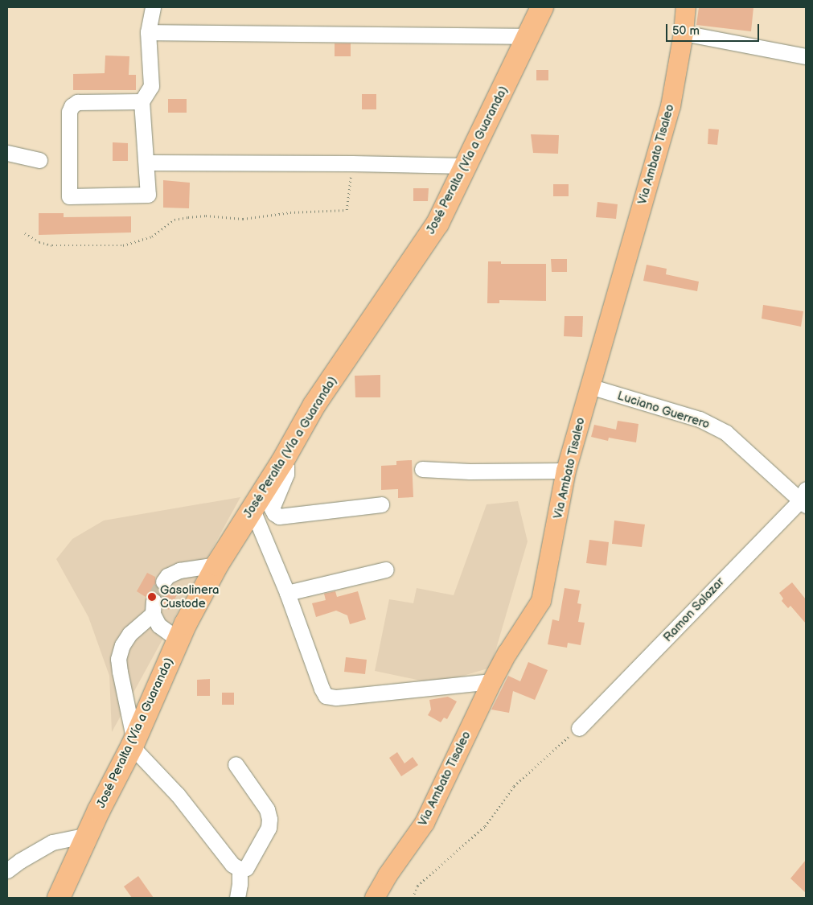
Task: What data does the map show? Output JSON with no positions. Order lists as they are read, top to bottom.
{
  "streets": {
    "highway": ["José Peralta (Vía a Guaranda)"],
    "main road": ["Via Ambato Tisaleo"],
    "street": ["Luciano Guerrero", "Ramon Salazar"]
  },
  "crossings": [
    ["Via Ambato Tisaleo", "Luciano Guerrero"],
    ["Luciano Guerrero", "Ramon Salazar"]
  ],
  "places": ["Gasolinera Custode"],
  "scale_bar": "50 m"
}
